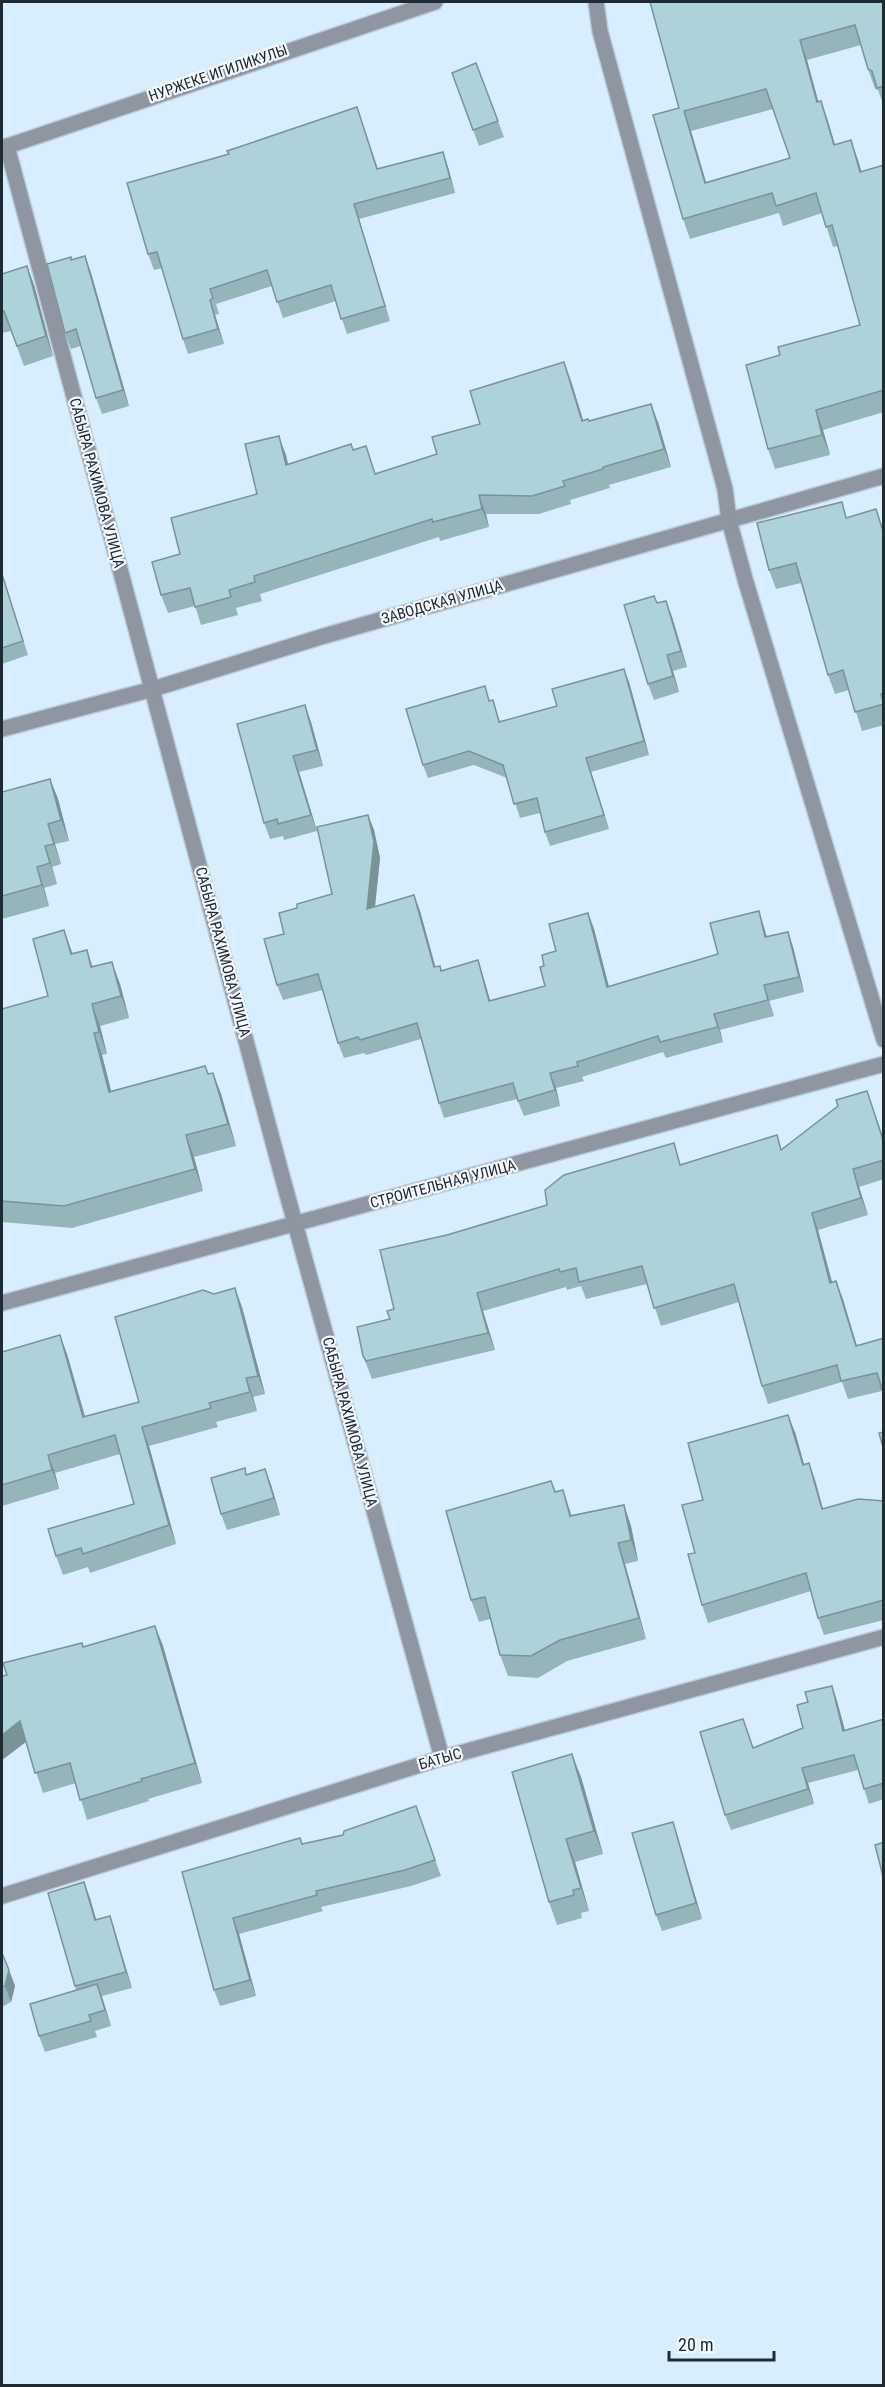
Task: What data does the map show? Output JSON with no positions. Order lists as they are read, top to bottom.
{
  "streets": {
    "street": [
      "НУРЖЕКЕ ИГИЛИКУЛЫ",
      "САБЫРА РАХИМОВА УЛИЦА",
      "ЗАВОДСКАЯ УЛИЦА",
      "СТРОИТЕЛЬНАЯ УЛИЦА",
      "БАТЫС"
    ]
  },
  "crossings": [
    ["НУРЖЕКЕ ИГИЛИКУЛЫ", "САБЫРА РАХИМОВА УЛИЦА"],
    ["САБЫРА РАХИМОВА УЛИЦА", "ЗАВОДСКАЯ УЛИЦА"],
    ["САБЫРА РАХИМОВА УЛИЦА", "СТРОИТЕЛЬНАЯ УЛИЦА"],
    ["САБЫРА РАХИМОВА УЛИЦА", "БАТЫС"]
  ],
  "scale_bar": "20 m"
}
